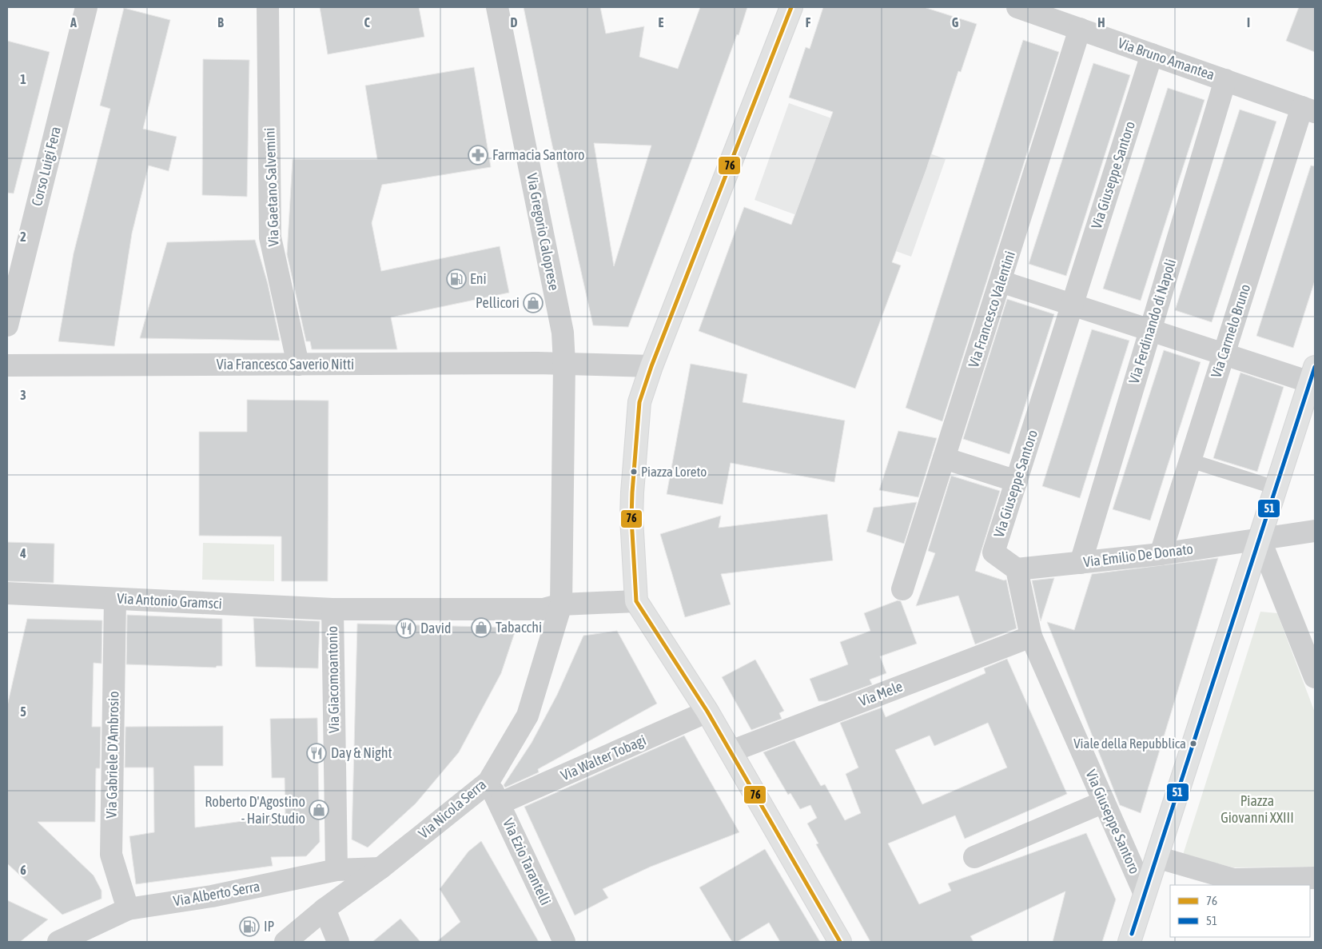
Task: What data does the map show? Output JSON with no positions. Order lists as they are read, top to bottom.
{
  "streets": {
    "street": [
      "Via Bruno Amantea",
      "Corso Luigi Fera",
      "Via Giuseppe Santoro",
      "Via Gaetano Salvemini",
      "Via Gregorio Caloprese",
      "Via Francesco Valentini",
      "Via Ferdinando di Napoli",
      "Via Carmelo Bruno",
      "Via Francesco Saverio Nitti",
      "Via Emilio De Donato",
      "Via Antonio Gramsci",
      "Via Giacomoantonio",
      "Via Mele",
      "Via Gabriele D'Ambrosio",
      "Via Walter Tobagi",
      "Via Nicola Serra",
      "Via Ezio Tarantelli",
      "Via Alberto Serra"
    ]
  },
  "crossings": [
    ["Via Bruno Amantea", "Via Giuseppe Santoro"],
    ["Via Bruno Amantea", "Via Francesco Valentini"],
    ["Via Bruno Amantea", "Via Ferdinando di Napoli"],
    ["Via Bruno Amantea", "Via Carmelo Bruno"],
    ["Via Giuseppe Santoro", "Via Emilio De Donato"],
    ["Via Giuseppe Santoro", "Via Mele"],
    ["Via Gaetano Salvemini", "Via Francesco Saverio Nitti"],
    ["Via Gregorio Caloprese", "Via Francesco Saverio Nitti"],
    ["Via Ferdinando di Napoli", "Via Emilio De Donato"],
    ["Via Carmelo Bruno", "Via Emilio De Donato"],
    ["Via Antonio Gramsci", "Via Giacomoantonio"],
    ["Via Antonio Gramsci", "Via Gabriele D'Ambrosio"],
    ["Via Giacomoantonio", "Via Alberto Serra"],
    ["Via Gabriele D'Ambrosio", "Via Alberto Serra"],
    ["Via Walter Tobagi", "Via Ezio Tarantelli"],
    ["Via Nicola Serra", "Via Ezio Tarantelli"],
    ["Via Nicola Serra", "Via Alberto Serra"]
  ],
  "parks": ["Piazza Giovanni XXIII"],
  "places": {
    "pharmacy": ["Farmacia Santoro"],
    "fuel station": ["Eni", "IP"],
    "shop": ["Pellicori", "Tabacchi", "Roberto D'Agostino - Hair Studio"],
    "other": ["Piazza Loreto", "Viale della Repubblica"],
    "restaurant": ["David", "Day & Night"]
  },
  "lines": ["transit line 76", "transit line 51"],
  "legend": ["76", "51"],
  "grid": {
    "columns": [
      "A",
      "B",
      "C",
      "D",
      "E",
      "F",
      "G",
      "H",
      "I"
    ],
    "rows": [
      "1",
      "2",
      "3",
      "4",
      "5",
      "6"
    ]
  }
}
